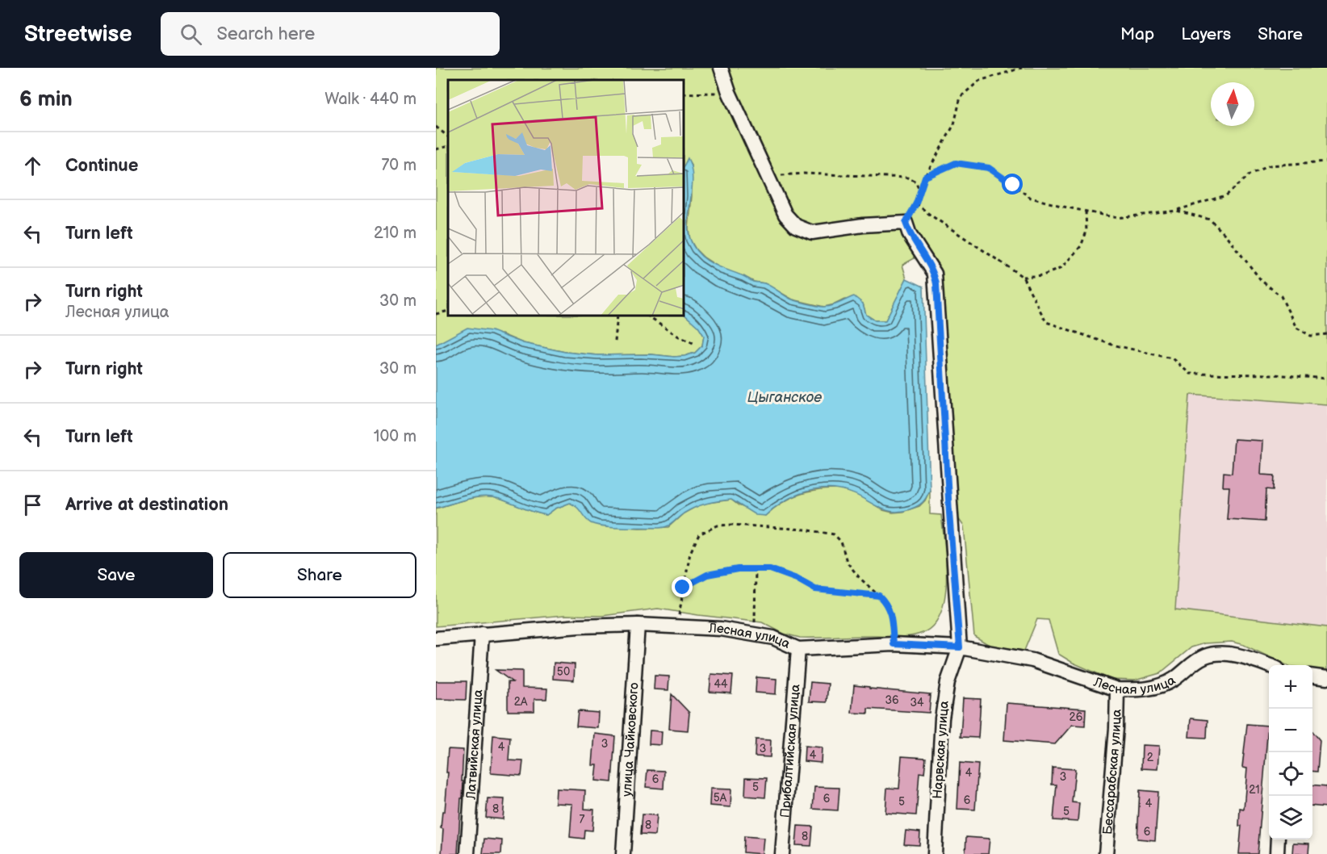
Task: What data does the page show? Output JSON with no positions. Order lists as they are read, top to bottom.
{
  "streets": {
    "street": [
      "Лесная улица",
      "улица Чайковского",
      "Латвийская улица",
      "Нарвская улица",
      "Прибалтийская улица",
      "Бессарабская улица"
    ]
  },
  "crossings": [
    ["Лесная улица", "улица Чайковского"],
    ["Лесная улица", "Латвийская улица"],
    ["Лесная улица", "Нарвская улица"],
    ["Лесная улица", "Прибалтийская улица"],
    ["Лесная улица", "Бессарабская улица"]
  ],
  "water": ["Цыганское"],
  "house_numbers": [
    "50",
    "44",
    "36",
    "2А",
    "34",
    "26",
    "3",
    "4",
    "3",
    "4",
    "2",
    "4",
    "3",
    "6",
    "5",
    "21",
    "5А",
    "6",
    "6",
    "5",
    "4",
    "8",
    "5",
    "7",
    "8",
    "6",
    "8"
  ],
  "north": "top",
  "page": {
    "header": "Streetwise",
    "search": "Search here",
    "nav": ["Map", "Layers", "Share"],
    "heading": ["6 min", "Walk · 440 m"],
    "list": [
      ["Continue", "70 m"],
      ["Turn left", "210 m"],
      ["Turn right", "Лесная улица", "30 m"],
      ["Turn right", "30 m"],
      ["Turn left", "100 m"],
      "Arrive at destination"
    ],
    "buttons": ["Save", "Share"],
    "map_buttons": ["+", "−"]
  }
}
